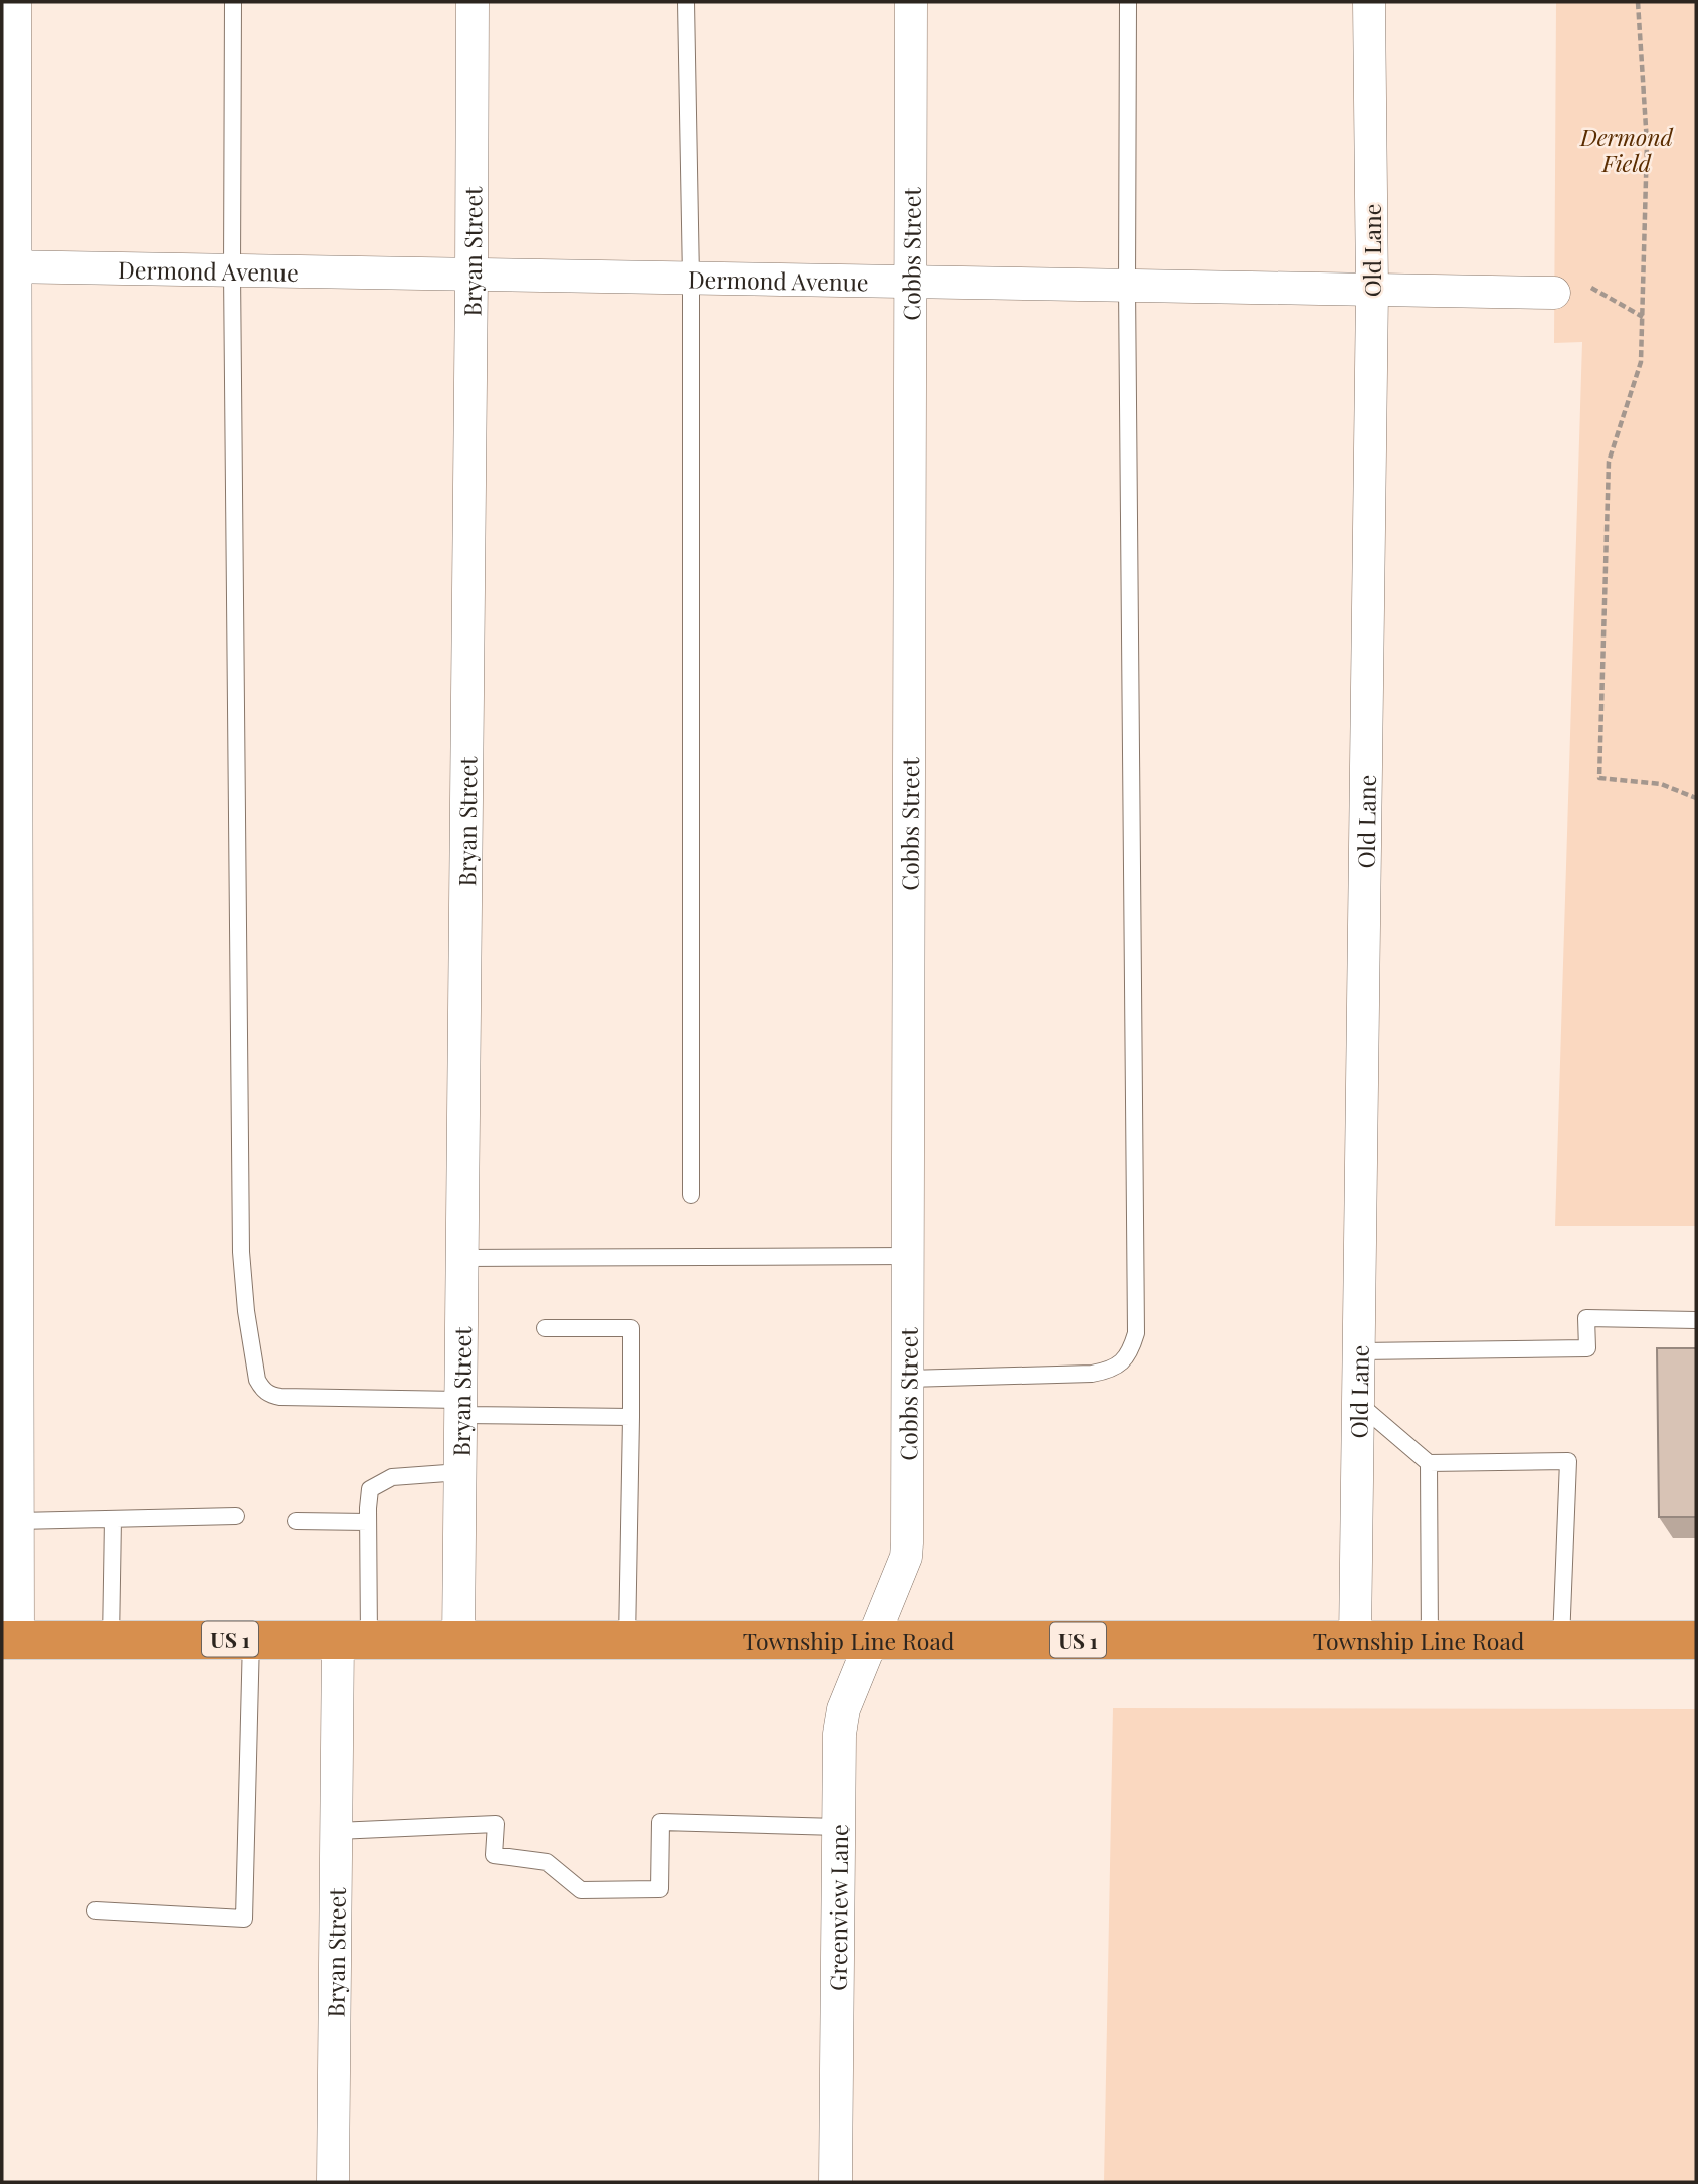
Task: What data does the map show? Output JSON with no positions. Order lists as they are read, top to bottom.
{
  "streets": {
    "highway": ["US 1", "Township Line Road"],
    "street": [
      "Bryan Street",
      "Old Lane",
      "Cobbs Street",
      "Dermond Avenue",
      "Greenview Lane"
    ]
  },
  "crossings": [
    ["Bryan Street", "Dermond Avenue"],
    ["Bryan Street", "Township Line Road"],
    ["Old Lane", "Dermond Avenue"],
    ["Old Lane", "Township Line Road"],
    ["Cobbs Street", "Dermond Avenue"],
    ["Cobbs Street", "Township Line Road"],
    ["Cobbs Street", "Greenview Lane"],
    ["Township Line Road", "Greenview Lane"]
  ],
  "parks": ["Dermond Field"]
}
